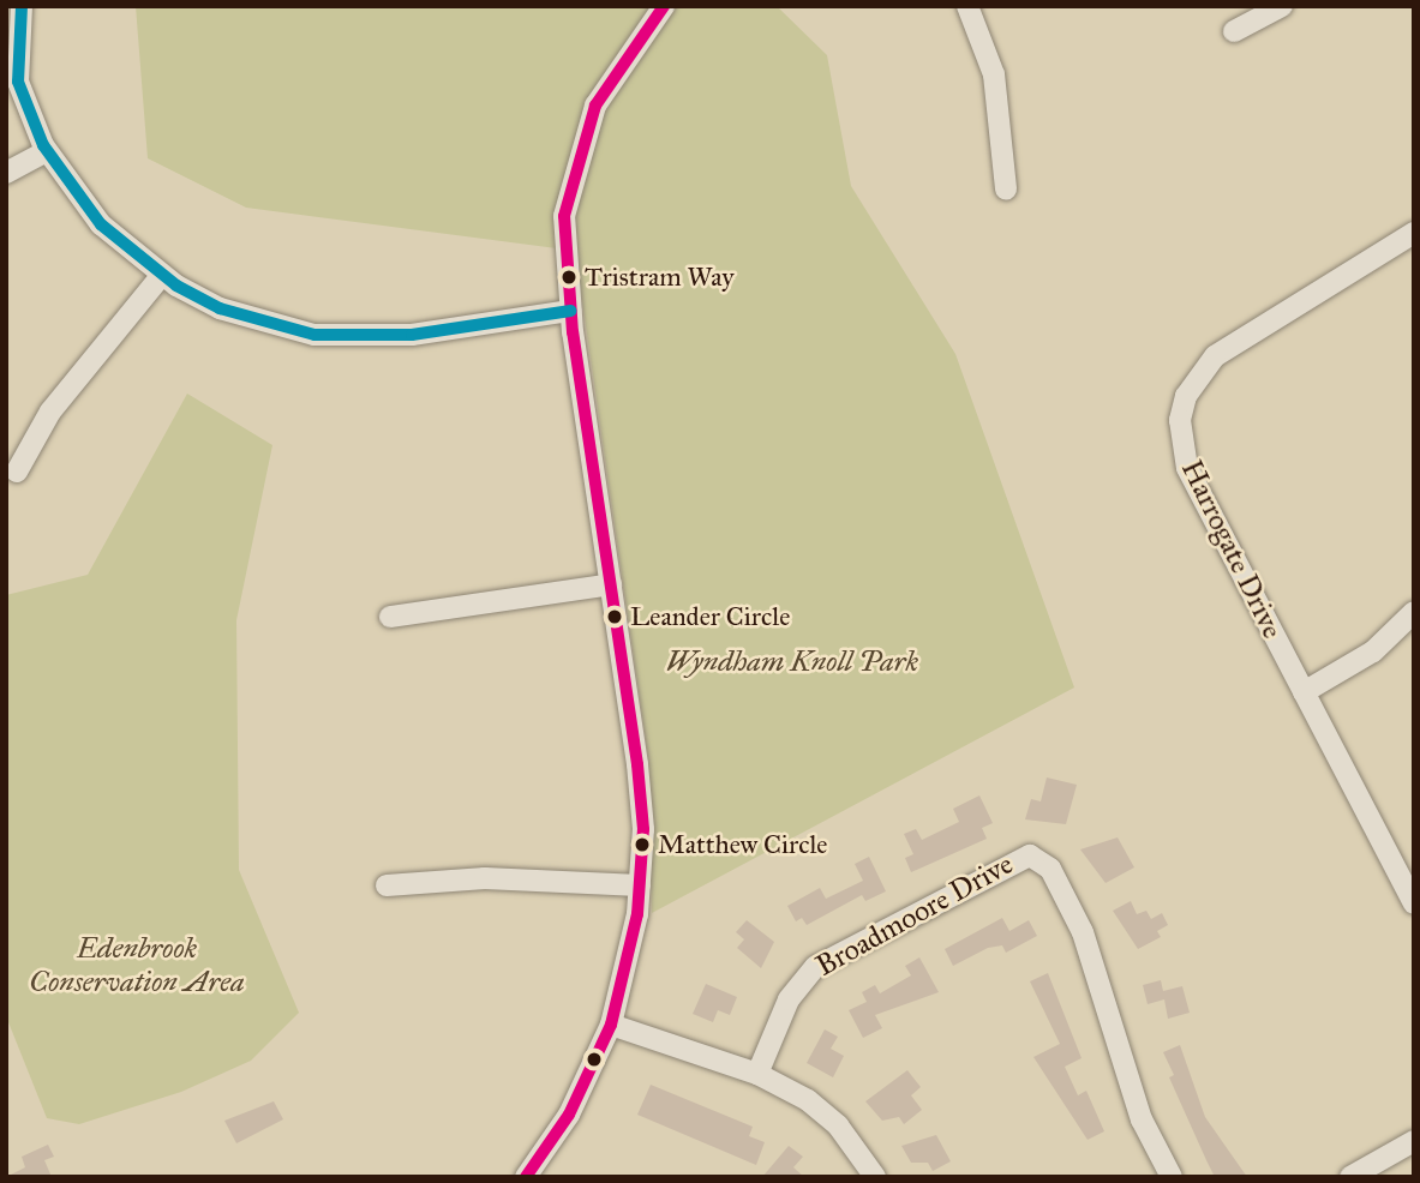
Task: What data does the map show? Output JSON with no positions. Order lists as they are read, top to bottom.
{
  "streets": {
    "street": ["Harrogate Drive", "Broadmoore Drive"]
  },
  "parks": ["Wyndham Knoll Park", "Edenbrook Conservation Area"],
  "places": ["Tristram Way", "Leander Circle", "Matthew Circle"]
}
